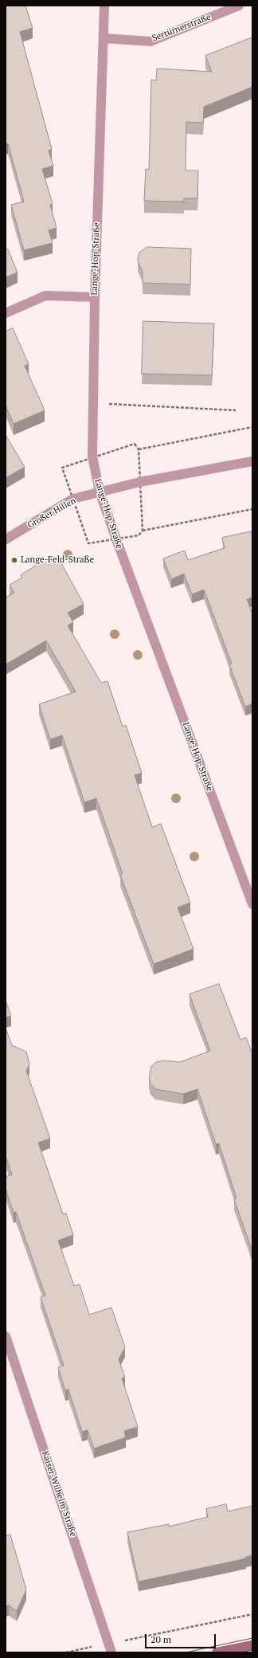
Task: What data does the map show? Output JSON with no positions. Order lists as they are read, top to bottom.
{
  "streets": {
    "street": [
      "Sertürnerstraße",
      "Lange-Hop-Straße",
      "Großer Hillen",
      "Kaiser-Wilhelm-Straße"
    ]
  },
  "crossings": [
    ["Sertürnerstraße", "Lange-Hop-Straße"],
    ["Lange-Hop-Straße", "Großer Hillen"]
  ],
  "places": ["Lange-Feld-Straße"],
  "scale_bar": "20 m"
}
